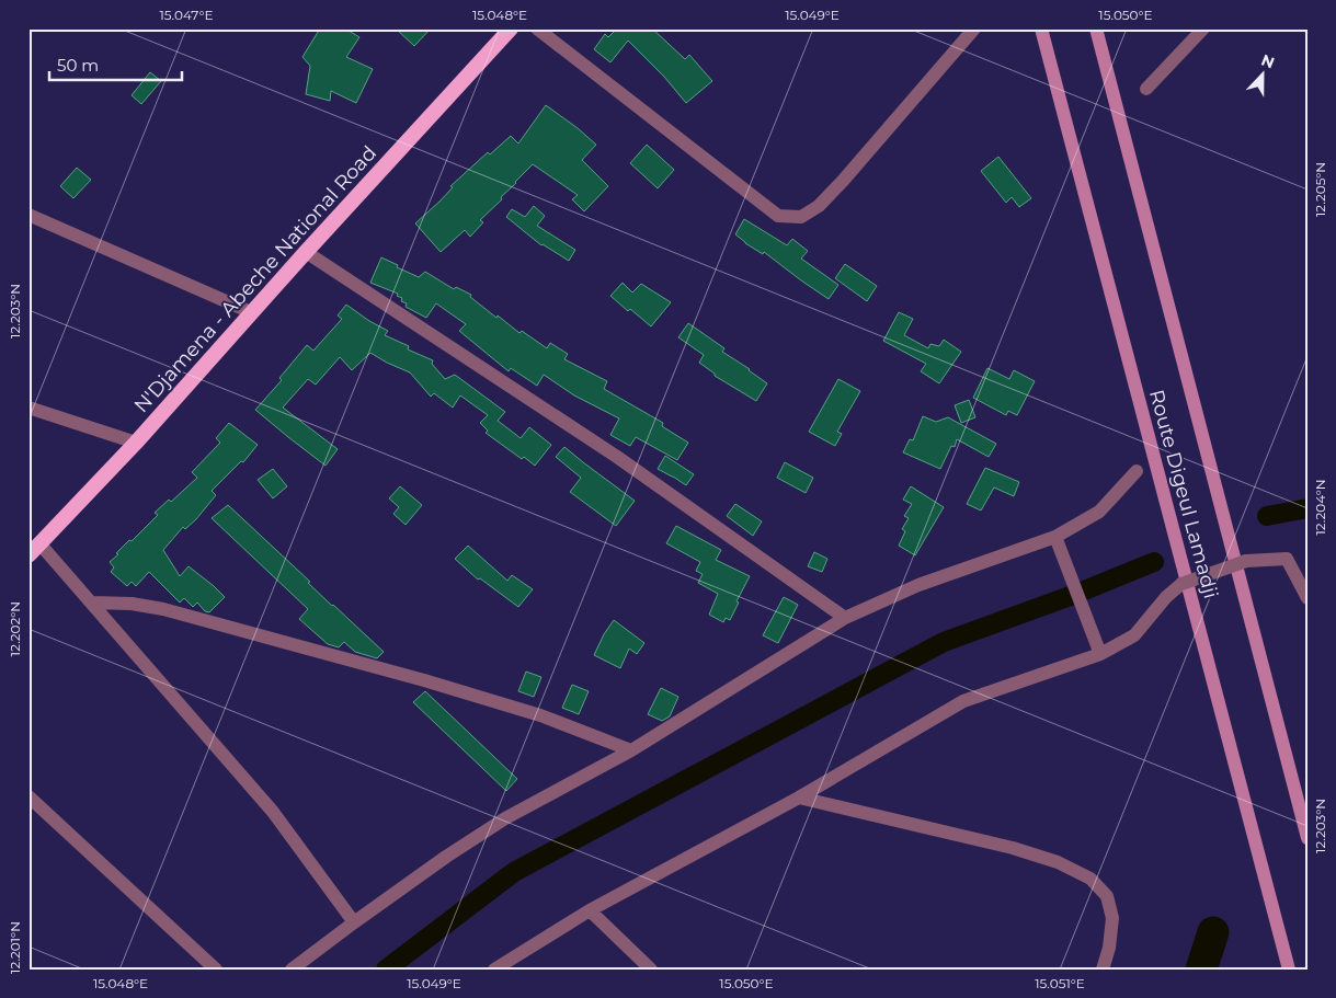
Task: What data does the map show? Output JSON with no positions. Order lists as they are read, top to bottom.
{
  "streets": {
    "highway": ["N'Djamena - Abeche National Road"],
    "main road": ["Route Digeul Lamadji"]
  },
  "scale_bar": "50 m",
  "north": "top",
  "coordinates": [
    "15.047°E",
    "15.048°E",
    "15.049°E",
    "15.050°E",
    "12.205°N",
    "12.203°N",
    "12.204°N",
    "12.202°N",
    "12.201°N",
    "15.051°E"
  ]
}
